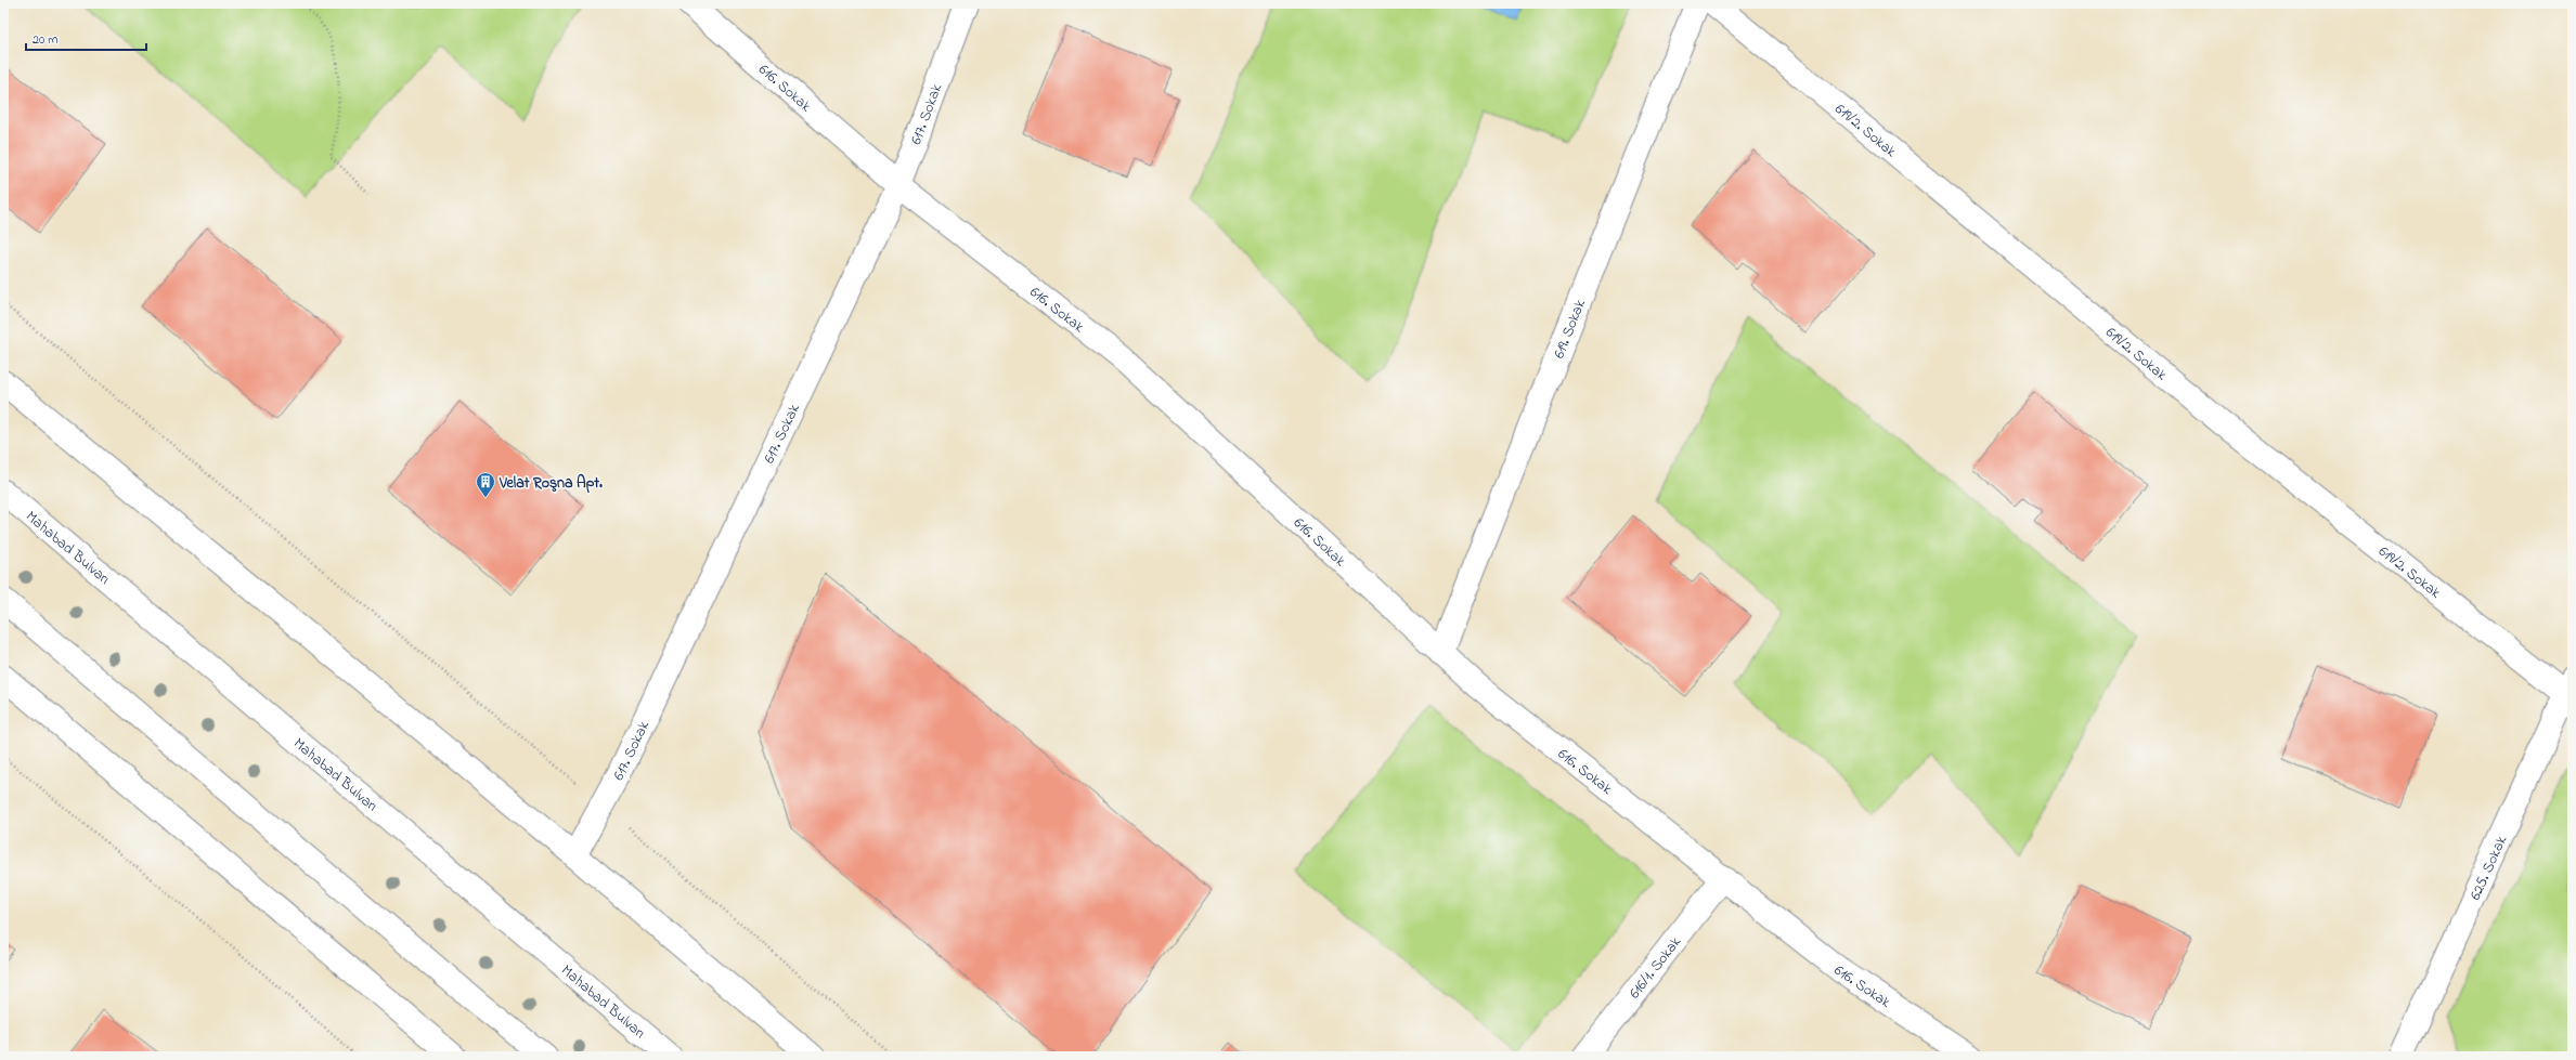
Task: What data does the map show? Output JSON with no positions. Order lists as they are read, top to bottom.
{
  "streets": {
    "street": [
      "616. Sokak",
      "617. Sokak",
      "619/2. Sokak",
      "619. Sokak",
      "Mahabad Bulvarı",
      "625. Sokak",
      "616/1. Sokak"
    ]
  },
  "crossings": [
    ["616. Sokak", "617. Sokak"],
    ["616. Sokak", "619. Sokak"],
    ["616. Sokak", "616/1. Sokak"],
    ["619/2. Sokak", "625. Sokak"]
  ],
  "places": {
    "building": ["Velat Roşna Apt."]
  },
  "scale_bar": "20 m"
}
